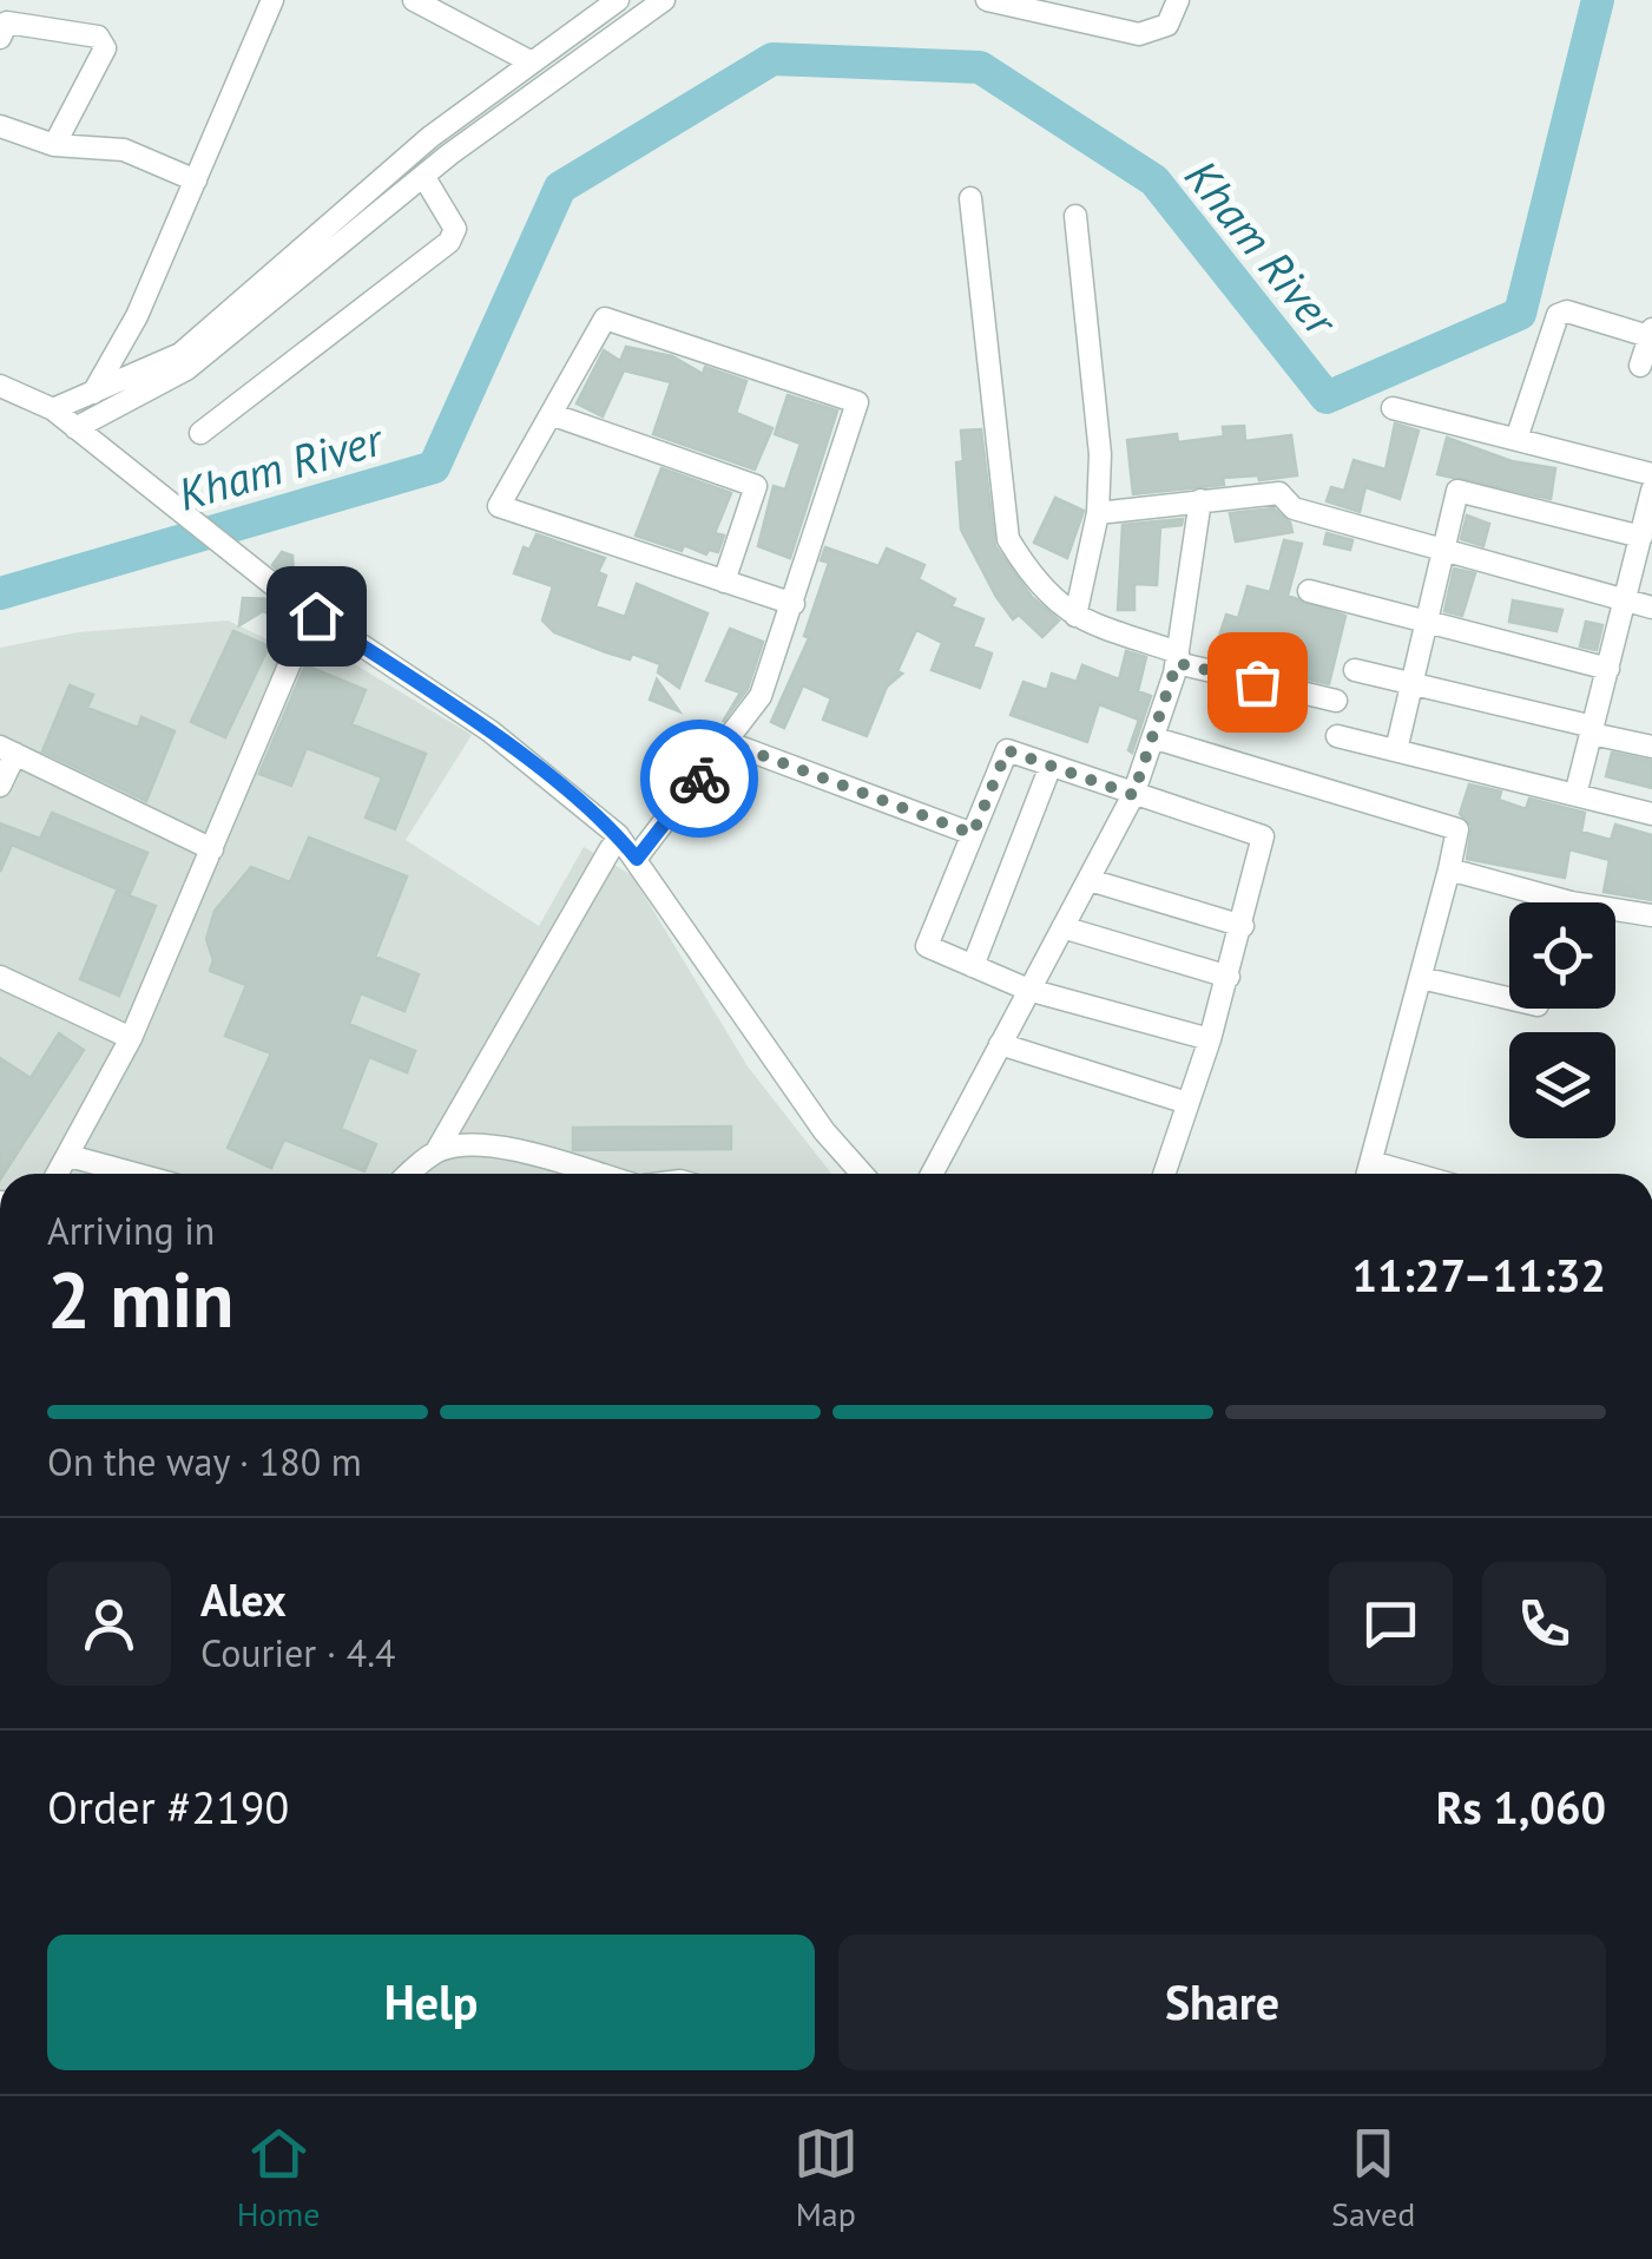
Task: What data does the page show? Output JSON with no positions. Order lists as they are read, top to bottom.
{
  "water": ["Kham River"],
  "page": {
    "heading": ["2 min", "Arriving in", "11:27–11:32"],
    "panel": [
      "Alex",
      "Courier · 4.4",
      "Order #2190",
      "Rs 1,060"
    ],
    "bar": "On the way · 180 m",
    "buttons": ["Help", "Share"],
    "tabs": ["Home", "Map", "Saved"]
  }
}
